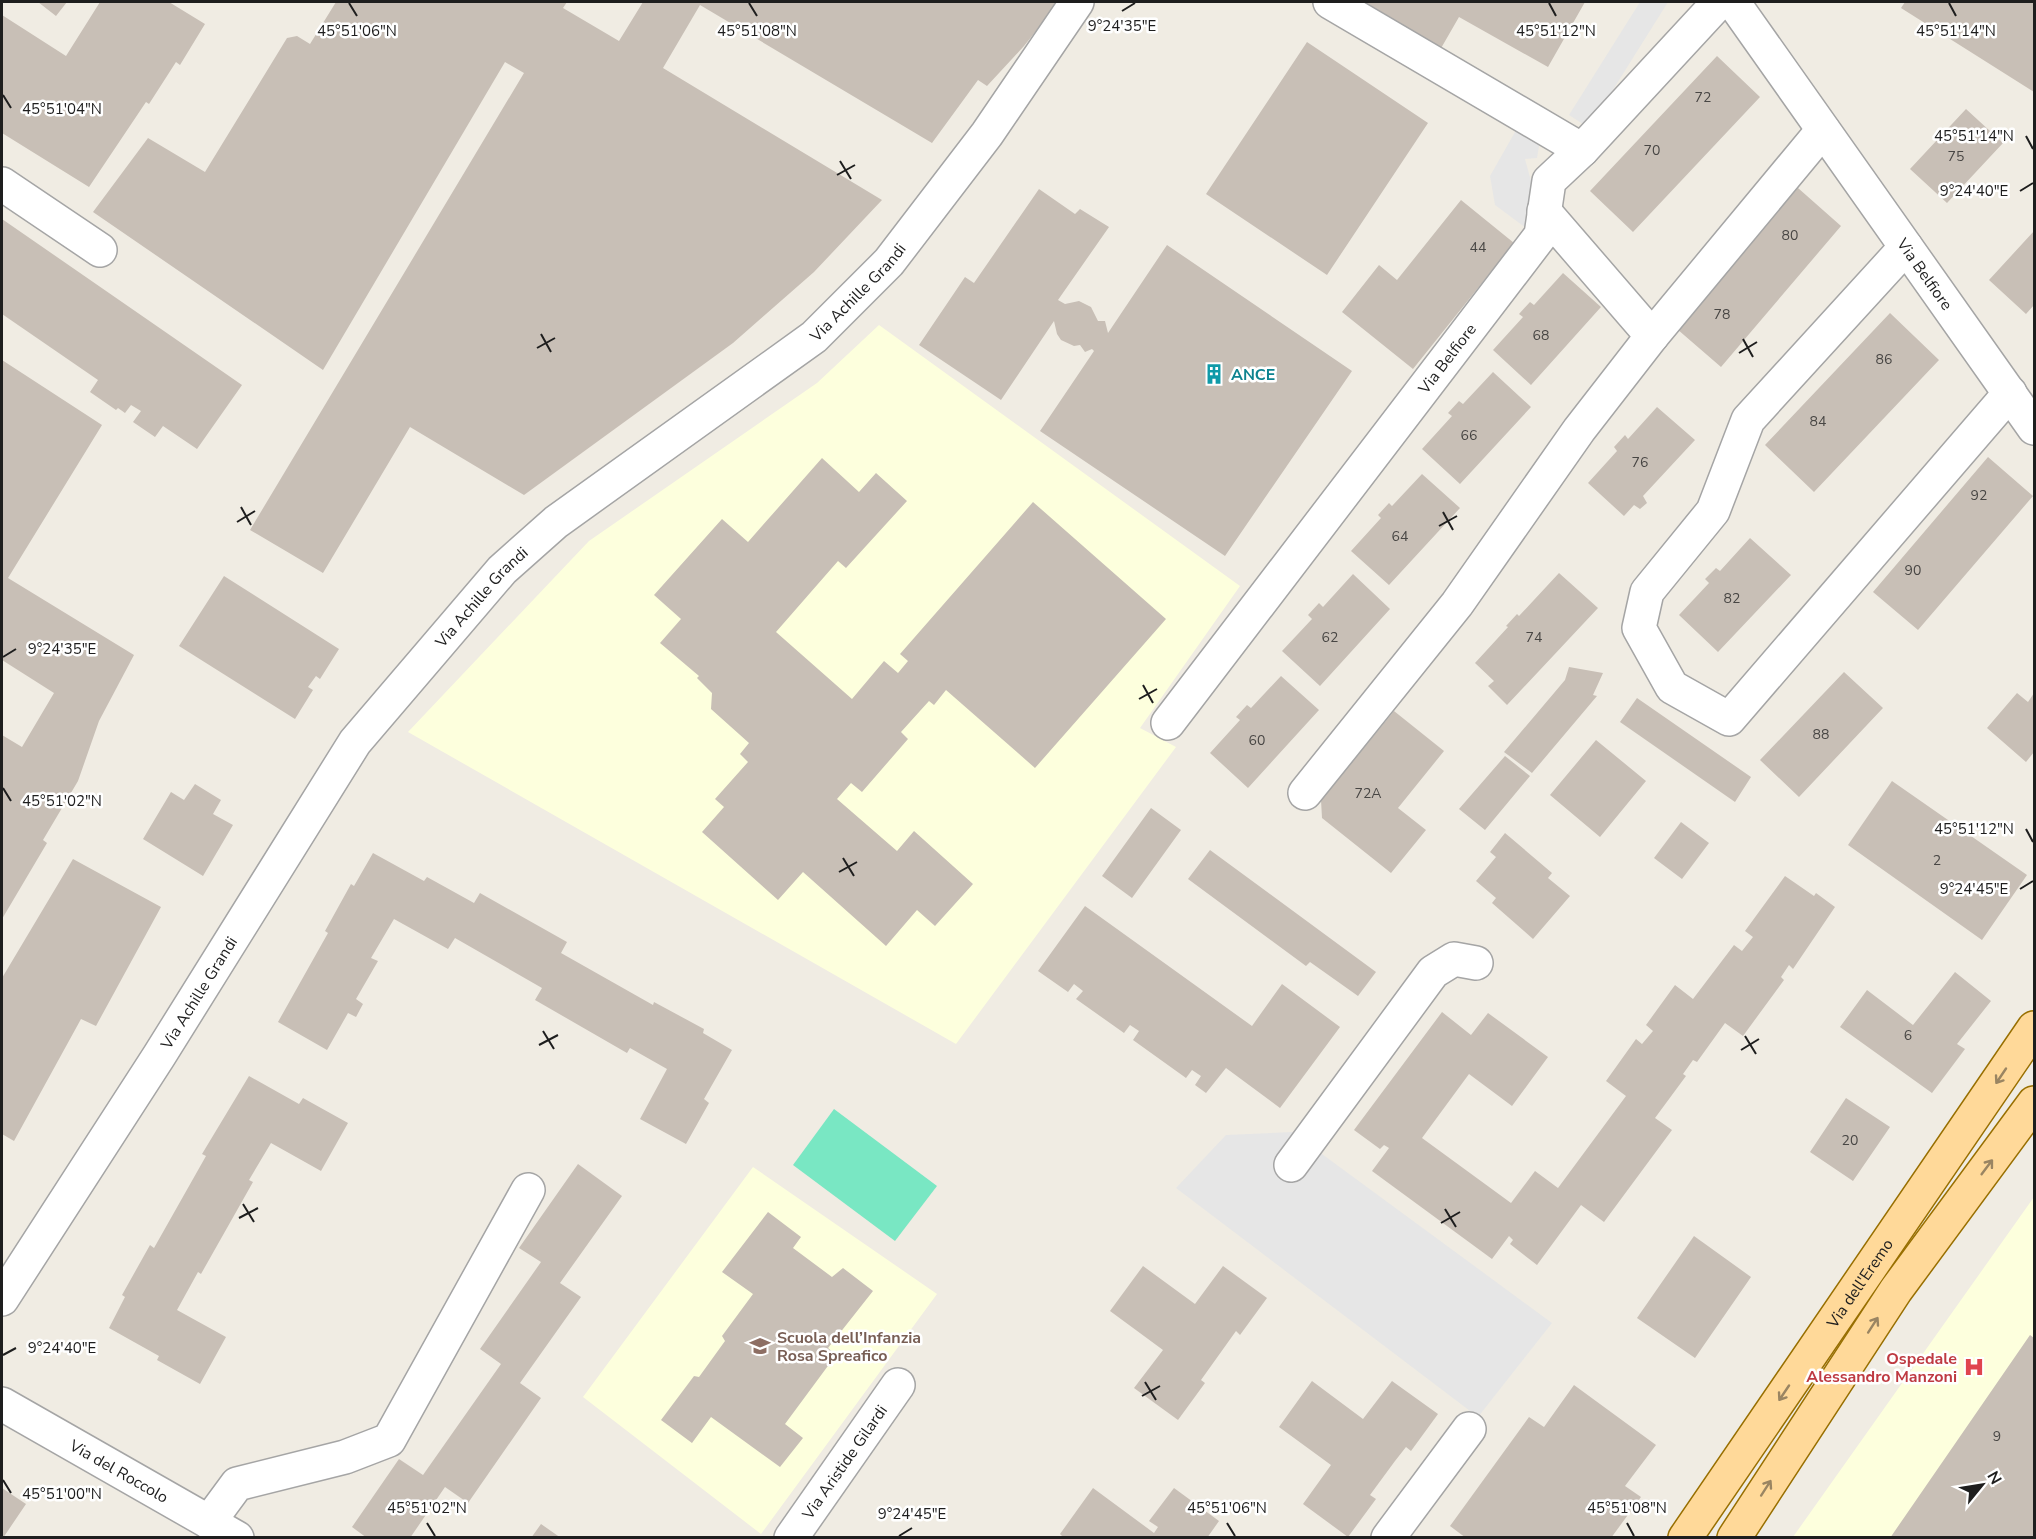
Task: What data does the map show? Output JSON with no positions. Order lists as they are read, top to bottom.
{
  "streets": {
    "main road": ["Via dell'Eremo"],
    "street": [
      "Via Belfiore",
      "Via Achille Grandi",
      "Via Aristide Gilardi",
      "Via del Roccolo"
    ]
  },
  "places": {
    "building": ["ANCE"],
    "school or university": ["Scuola dell’Infanzia Rosa Spreafico"],
    "hospital": ["Ospedale Alessandro Manzoni"]
  },
  "house_numbers": [
    "72",
    "70",
    "75",
    "80",
    "44",
    "78",
    "68",
    "86",
    "84",
    "66",
    "76",
    "92",
    "64",
    "90",
    "82",
    "62",
    "74",
    "88",
    "60",
    "72A",
    "2",
    "6",
    "20",
    "9"
  ],
  "north": "top right",
  "coordinates": [
    "9°24'35\"E",
    "45°51'14\"N",
    "45°51'06\"N",
    "45°51'08\"N",
    "45°51'12\"N",
    "45°51'04\"N",
    "9°24'40\"E",
    "45°51'02\"N",
    "9°24'45\"E",
    "45°51'00\"N"
  ]
}
